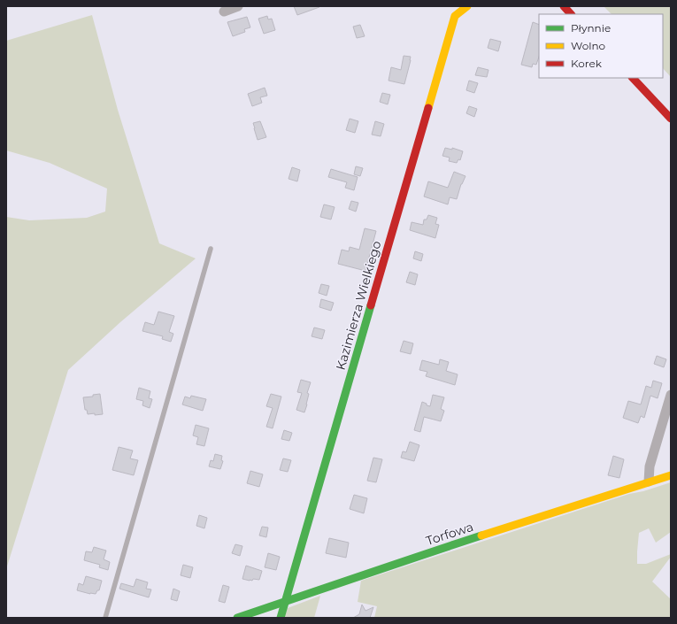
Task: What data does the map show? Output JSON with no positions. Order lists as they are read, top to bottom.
{
  "streets": {
    "street": ["Kazimierza Wielkiego", "Torfowa"]
  },
  "crossings": [
    ["Kazimierza Wielkiego", "Torfowa"]
  ],
  "legend": ["Płynnie", "Wolno", "Korek"]
}
